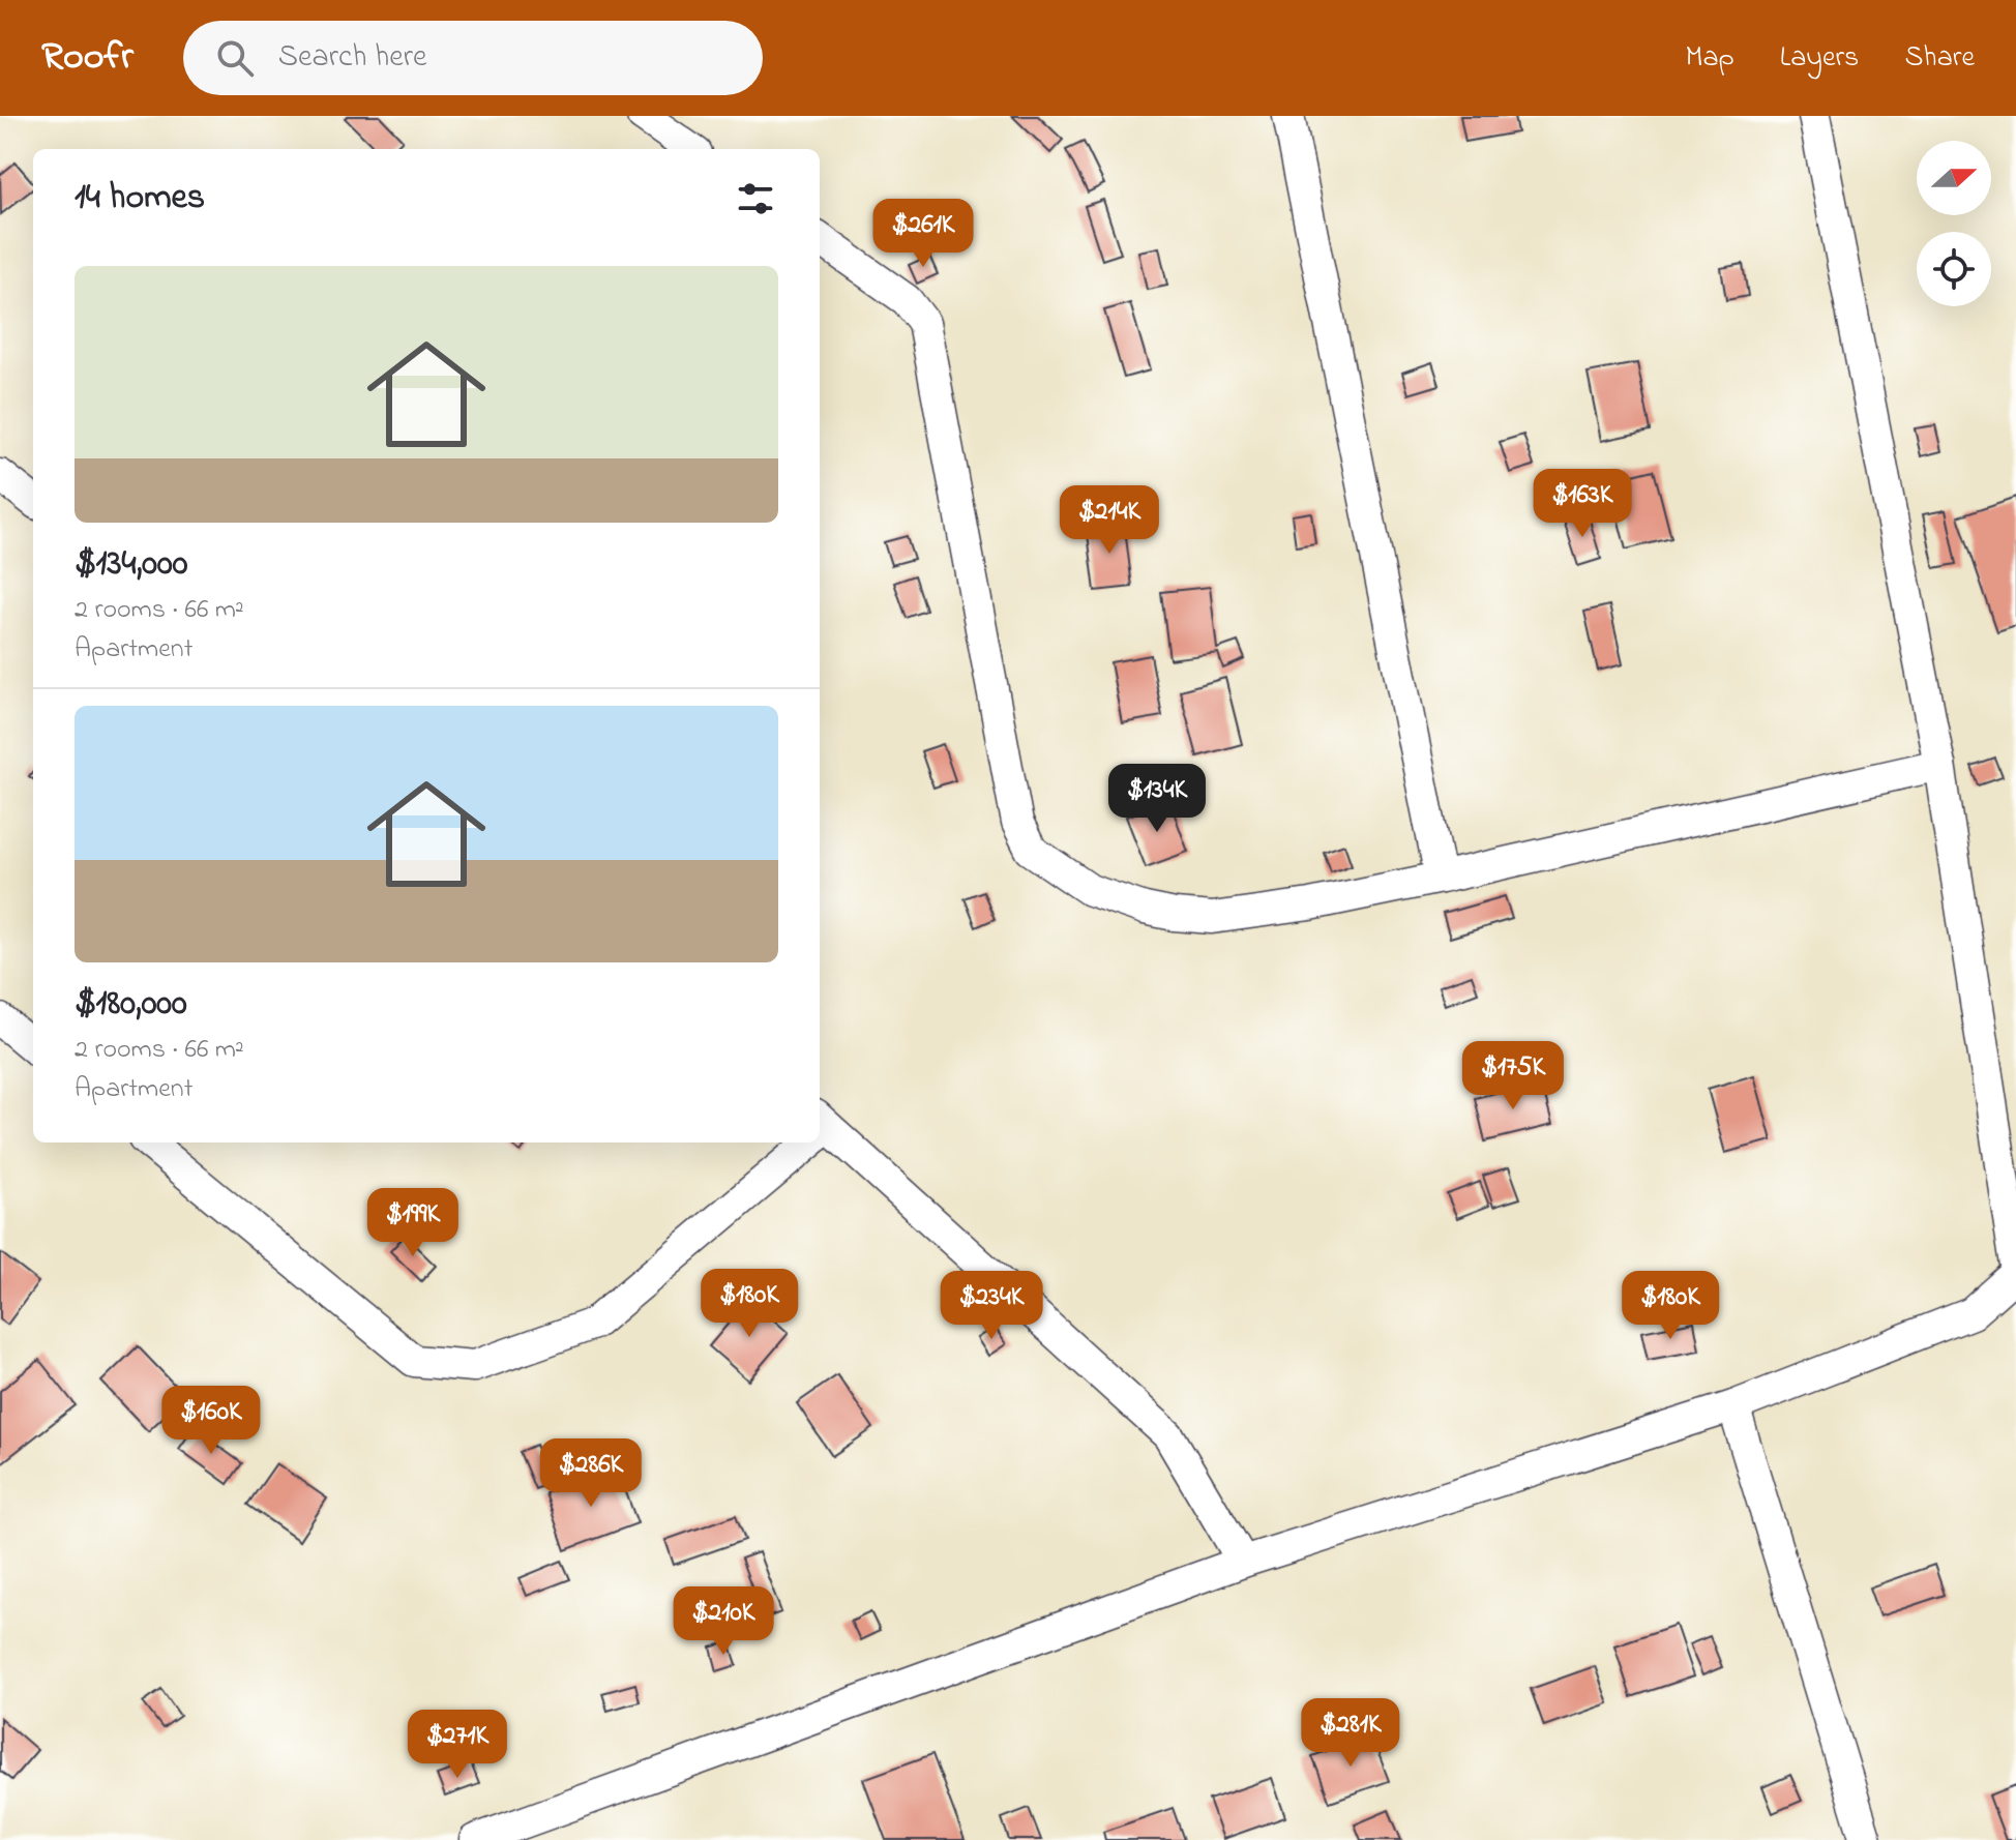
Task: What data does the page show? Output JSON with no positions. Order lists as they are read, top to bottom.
{
  "north": "right",
  "page": {
    "header": "Roofr",
    "search": "Search here",
    "nav": ["Map", "Layers", "Share"],
    "heading": "14 homes",
    "price": [
      "$261K",
      "$163K",
      "$214K",
      "$134K",
      "$175K",
      "$199K",
      "$180K",
      "$234K",
      "$180K",
      "$160K",
      "$286K",
      "$210K",
      "$281K",
      "$271K"
    ],
    "list": [
      {
        "name": "$134,000",
        "note": "2 rooms · 66 m² · Apartment"
      },
      {
        "name": "$180,000",
        "note": "2 rooms · 66 m² · Apartment"
      }
    ]
  }
}
